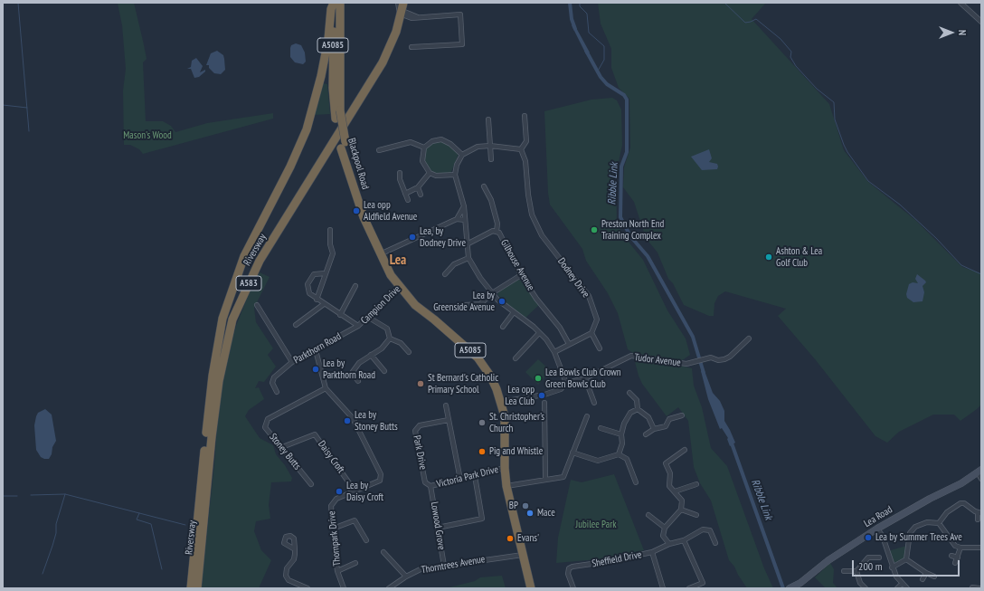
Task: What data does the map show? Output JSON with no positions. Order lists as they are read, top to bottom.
{
  "streets": {
    "highway": [
      "A5085",
      "Blackpool Road",
      "Riversway",
      "A583"
    ],
    "street": [
      "Gilhouse Avenue",
      "Dodney Drive",
      "Campion Drive",
      "Parkthorn Road",
      "Tudor Avenue",
      "Stoney Butts",
      "Park Drive",
      "Daisy Croft",
      "Victoria Park Drive",
      "Lea Road",
      "Lowood Grove",
      "Thornpark Drive",
      "Sheffield Drive",
      "Thorntrees Avenue"
    ]
  },
  "crossings": [
    ["Blackpool Road", "Riversway"],
    ["Blackpool Road", "Campion Drive"],
    ["Blackpool Road", "Tudor Avenue"],
    ["Blackpool Road", "Victoria Park Drive"],
    ["Blackpool Road", "Thorntrees Avenue"],
    ["Campion Drive", "Parkthorn Road"],
    ["Stoney Butts", "Daisy Croft"],
    ["Stoney Butts", "Thornpark Drive"],
    ["Park Drive", "Victoria Park Drive"],
    ["Park Drive", "Lowood Grove"],
    ["Daisy Croft", "Thornpark Drive"],
    ["Victoria Park Drive", "Lowood Grove"],
    ["Lowood Grove", "Thorntrees Avenue"]
  ],
  "districts": ["Lea"],
  "water": ["Ribble Link"],
  "parks": ["Mason's Wood", "Jubilee Park"],
  "places": [
    "Lea opp Aldfield Avenue",
    "Preston North End Training Complex",
    "Lea, by Dodney Drive",
    "Ashton & Lea Golf Club",
    "Lea by Greenside Avenue",
    "Lea by Parkthorn Road",
    "Lea Bowls Club Crown Green Bowls Club",
    "St Bernard's Catholic Primary School",
    "Lea opp Lea Club",
    "Lea by Stoney Butts",
    "St. Christopher's Church",
    "Pig and Whistle",
    "Lea by Daisy Croft",
    "BP",
    "Mace",
    "Lea by Summer Trees Ave",
    "Evans'"
  ],
  "scale_bar": "200 m",
  "north": "right"
}
